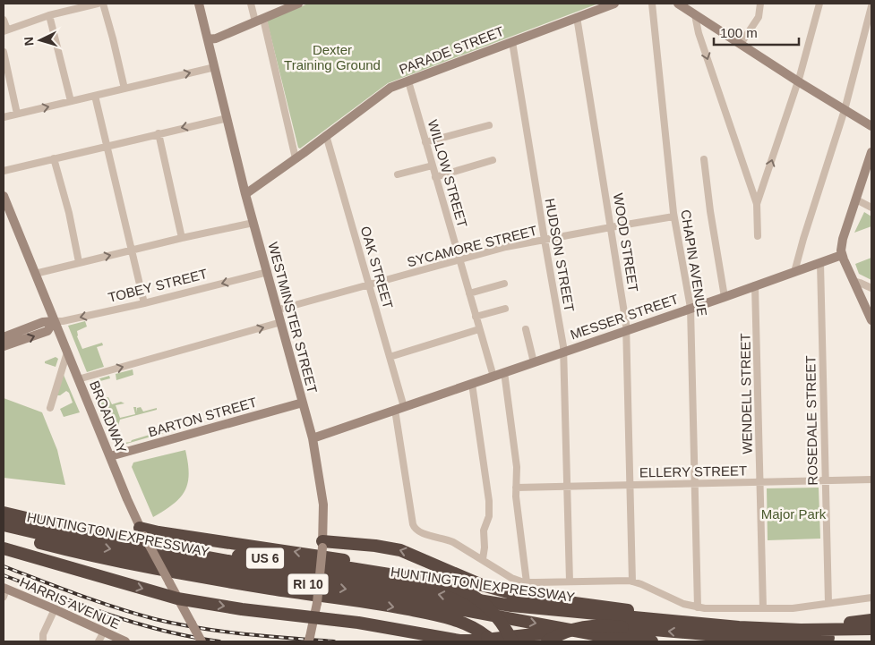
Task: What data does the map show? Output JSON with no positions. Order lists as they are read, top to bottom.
{
  "streets": {
    "highway": ["HUNTINGTON EXPRESSWAY", "US 6", "RI 10"],
    "main road": [
      "PARADE STREET",
      "TOBEY STREET",
      "MESSER STREET",
      "WESTMINSTER STREET",
      "BROADWAY",
      "BARTON STREET",
      "HARRIS AVENUE"
    ],
    "street": [
      "WILLOW STREET",
      "WOOD STREET",
      "SYCAMORE STREET",
      "HUDSON STREET",
      "CHAPIN AVENUE",
      "OAK STREET",
      "WENDELL STREET",
      "ROSEDALE STREET",
      "ELLERY STREET"
    ]
  },
  "crossings": [
    ["PARADE STREET", "WILLOW STREET"],
    ["PARADE STREET", "WOOD STREET"],
    ["PARADE STREET", "HUDSON STREET"],
    ["PARADE STREET", "OAK STREET"],
    ["PARADE STREET", "WESTMINSTER STREET"],
    ["WILLOW STREET", "SYCAMORE STREET"],
    ["WILLOW STREET", "MESSER STREET"],
    ["WOOD STREET", "SYCAMORE STREET"],
    ["WOOD STREET", "MESSER STREET"],
    ["WOOD STREET", "ELLERY STREET"],
    ["SYCAMORE STREET", "HUDSON STREET"],
    ["SYCAMORE STREET", "CHAPIN AVENUE"],
    ["SYCAMORE STREET", "OAK STREET"],
    ["SYCAMORE STREET", "WESTMINSTER STREET"],
    ["HUDSON STREET", "MESSER STREET"],
    ["HUDSON STREET", "ELLERY STREET"],
    ["CHAPIN AVENUE", "MESSER STREET"],
    ["CHAPIN AVENUE", "ELLERY STREET"],
    ["OAK STREET", "MESSER STREET"],
    ["TOBEY STREET", "WESTMINSTER STREET"],
    ["TOBEY STREET", "BROADWAY"],
    ["MESSER STREET", "WESTMINSTER STREET"],
    ["MESSER STREET", "WENDELL STREET"],
    ["MESSER STREET", "ROSEDALE STREET"],
    ["WESTMINSTER STREET", "BARTON STREET"],
    ["WENDELL STREET", "ELLERY STREET"],
    ["BROADWAY", "BARTON STREET"],
    ["BROADWAY", "HUNTINGTON EXPRESSWAY"],
    ["BROADWAY", "US 6"],
    ["ROSEDALE STREET", "ELLERY STREET"],
    ["HUNTINGTON EXPRESSWAY", "US 6"]
  ],
  "parks": ["Dexter Training Ground", "Major Park"],
  "scale_bar": "100 m",
  "north": "left"
}
